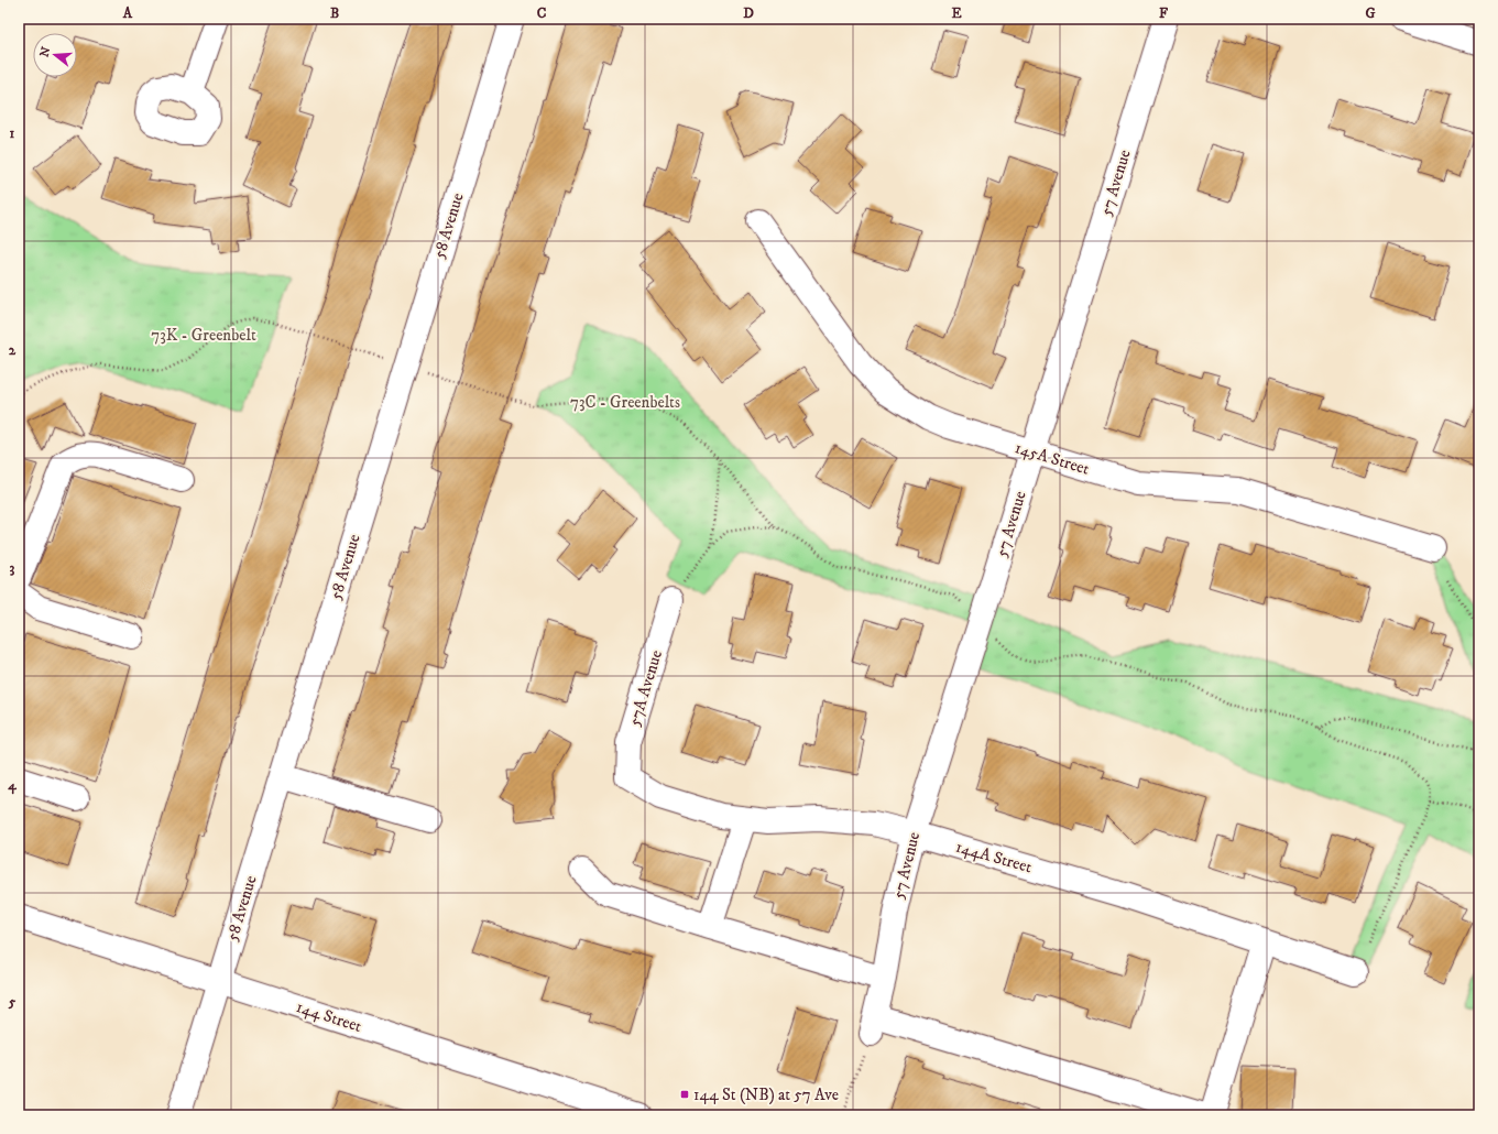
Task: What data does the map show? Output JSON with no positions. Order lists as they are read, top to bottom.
{
  "streets": {
    "street": [
      "57 Avenue",
      "58 Avenue",
      "145A Street",
      "57A Avenue",
      "144A Street",
      "144 Street"
    ]
  },
  "crossings": [
    ["57 Avenue", "145A Street"],
    ["57 Avenue", "144A Street"],
    ["58 Avenue", "144 Street"],
    ["57A Avenue", "144A Street"]
  ],
  "parks": ["73K - Greenbelt", "73C - Greenbelts"],
  "places": {
    "transit": ["144 St (NB) at 57 Ave"]
  },
  "north": "left",
  "grid": {
    "columns": [
      "A",
      "B",
      "C",
      "D",
      "E",
      "F",
      "G"
    ],
    "rows": [
      "1",
      "2",
      "3",
      "4",
      "5"
    ]
  }
}
